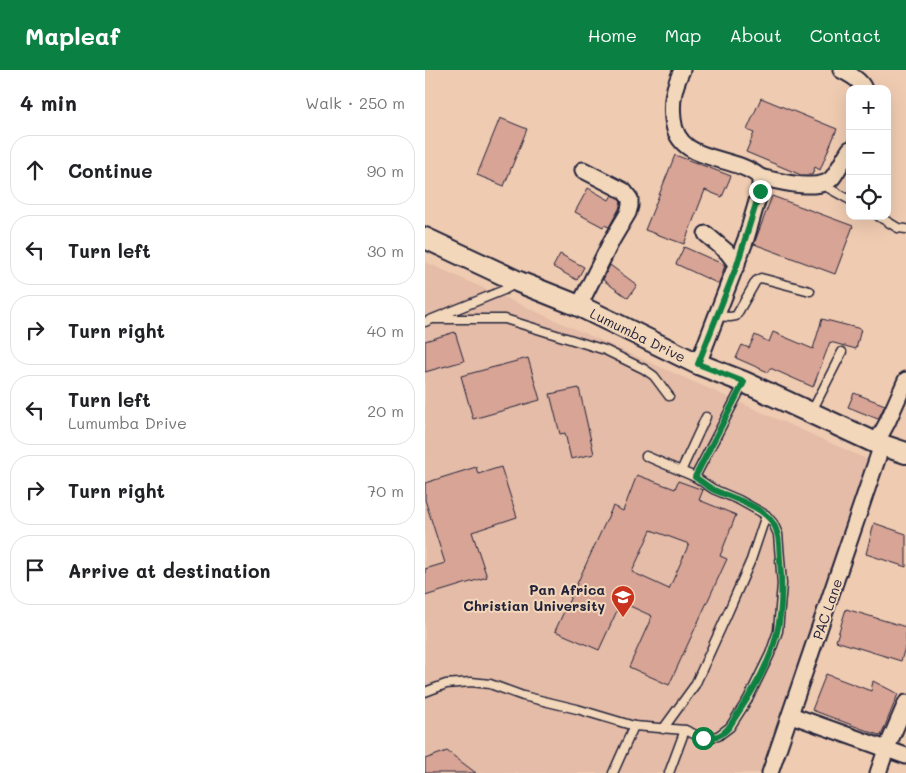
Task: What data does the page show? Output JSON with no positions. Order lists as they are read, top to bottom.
{
  "streets": {
    "street": ["Lumumba Drive", "PAC Lane"]
  },
  "crossings": [
    ["Lumumba Drive", "PAC Lane"]
  ],
  "places": {
    "school or university": ["Pan Africa Christian University"]
  },
  "page": {
    "header": "Mapleaf",
    "nav": [
      "Home",
      "Map",
      "About",
      "Contact"
    ],
    "heading": ["4 min", "Walk · 250 m"],
    "map_buttons": ["+", "−"],
    "list": [
      ["Continue", "90 m"],
      ["Turn left", "30 m"],
      ["Turn right", "40 m"],
      ["Turn left", "Lumumba Drive", "20 m"],
      ["Turn right", "70 m"],
      "Arrive at destination"
    ]
  }
}
